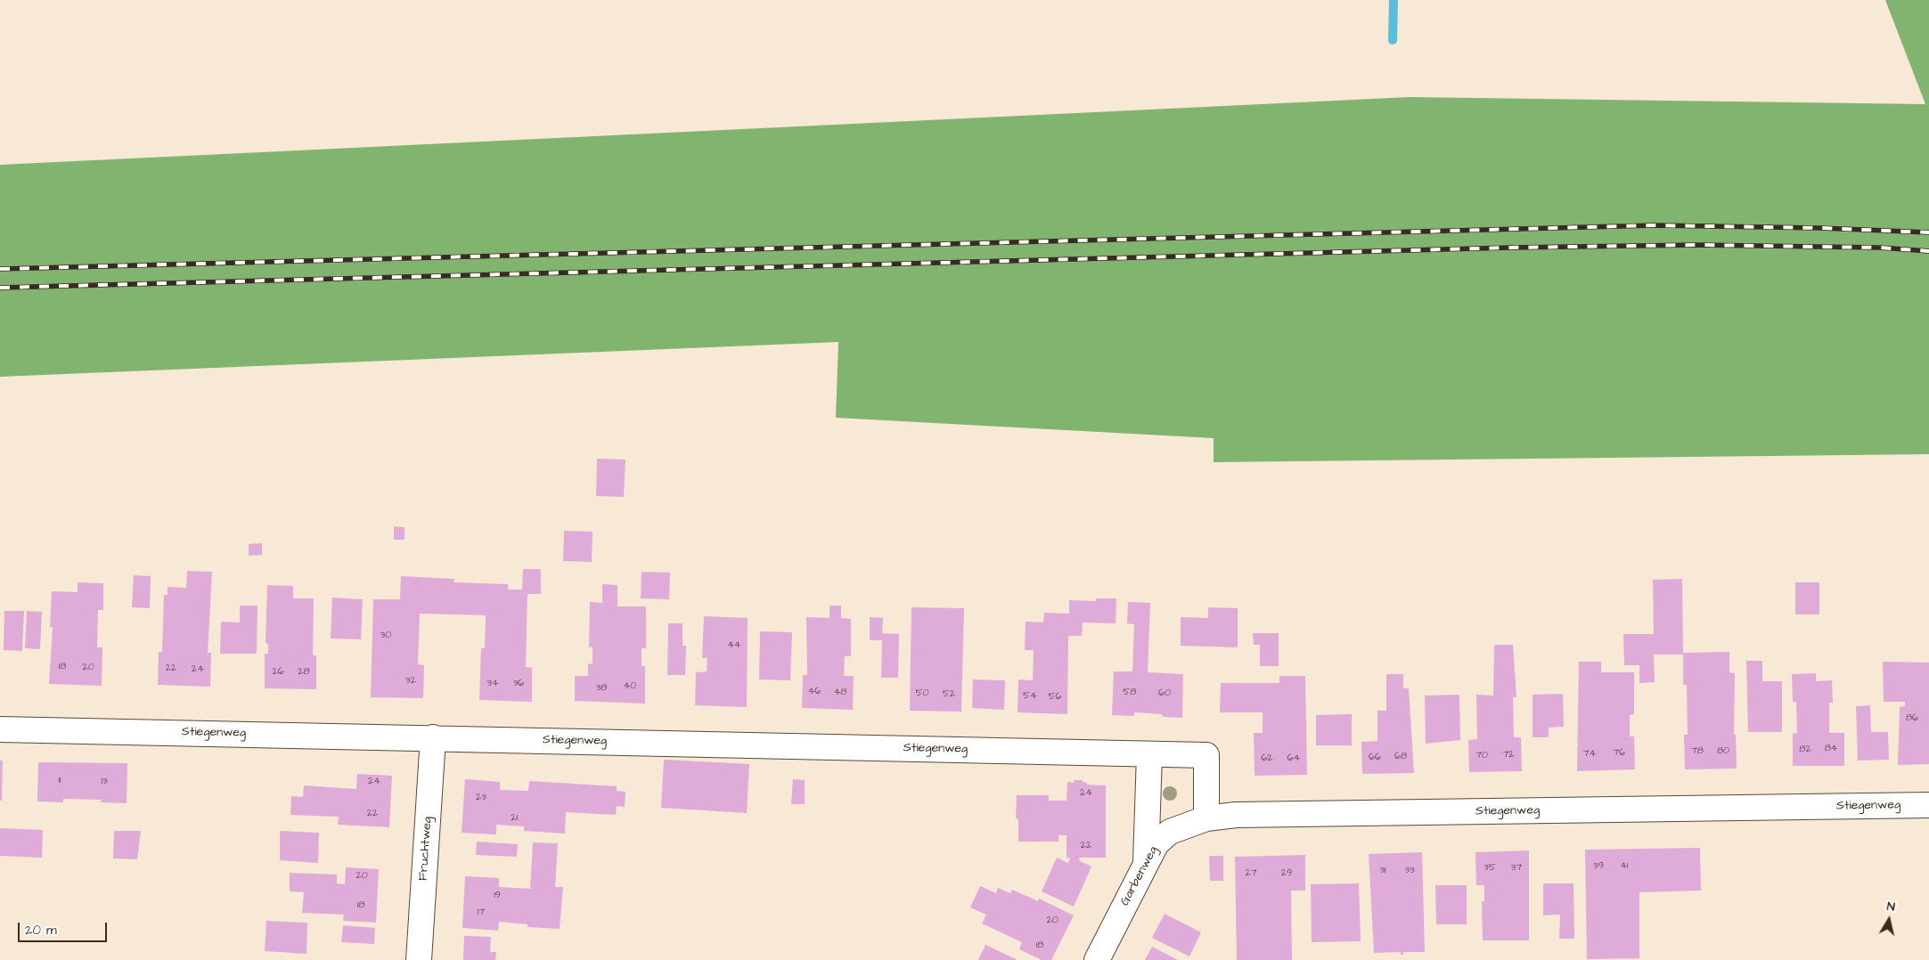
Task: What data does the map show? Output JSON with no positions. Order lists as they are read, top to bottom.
{
  "streets": {
    "street": ["Stiegenweg", "Fruchtweg", "Garbenweg"]
  },
  "crossings": [
    ["Stiegenweg", "Fruchtweg"],
    ["Stiegenweg", "Garbenweg"]
  ],
  "house_numbers": [
    "30",
    "44",
    "18",
    "20",
    "22",
    "24",
    "26",
    "28",
    "32",
    "34",
    "36",
    "40",
    "38",
    "46",
    "48",
    "58",
    "50",
    "60",
    "52",
    "54",
    "56",
    "86",
    "84",
    "82",
    "78",
    "80",
    "76",
    "74",
    "72",
    "70",
    "68",
    "66",
    "62",
    "64",
    "11",
    "13",
    "24",
    "24",
    "23",
    "22",
    "21",
    "22",
    "39",
    "41",
    "35",
    "37",
    "31",
    "33",
    "27",
    "29",
    "20",
    "19",
    "18",
    "17",
    "20",
    "18"
  ],
  "scale_bar": "20 m",
  "north": "top"
}
